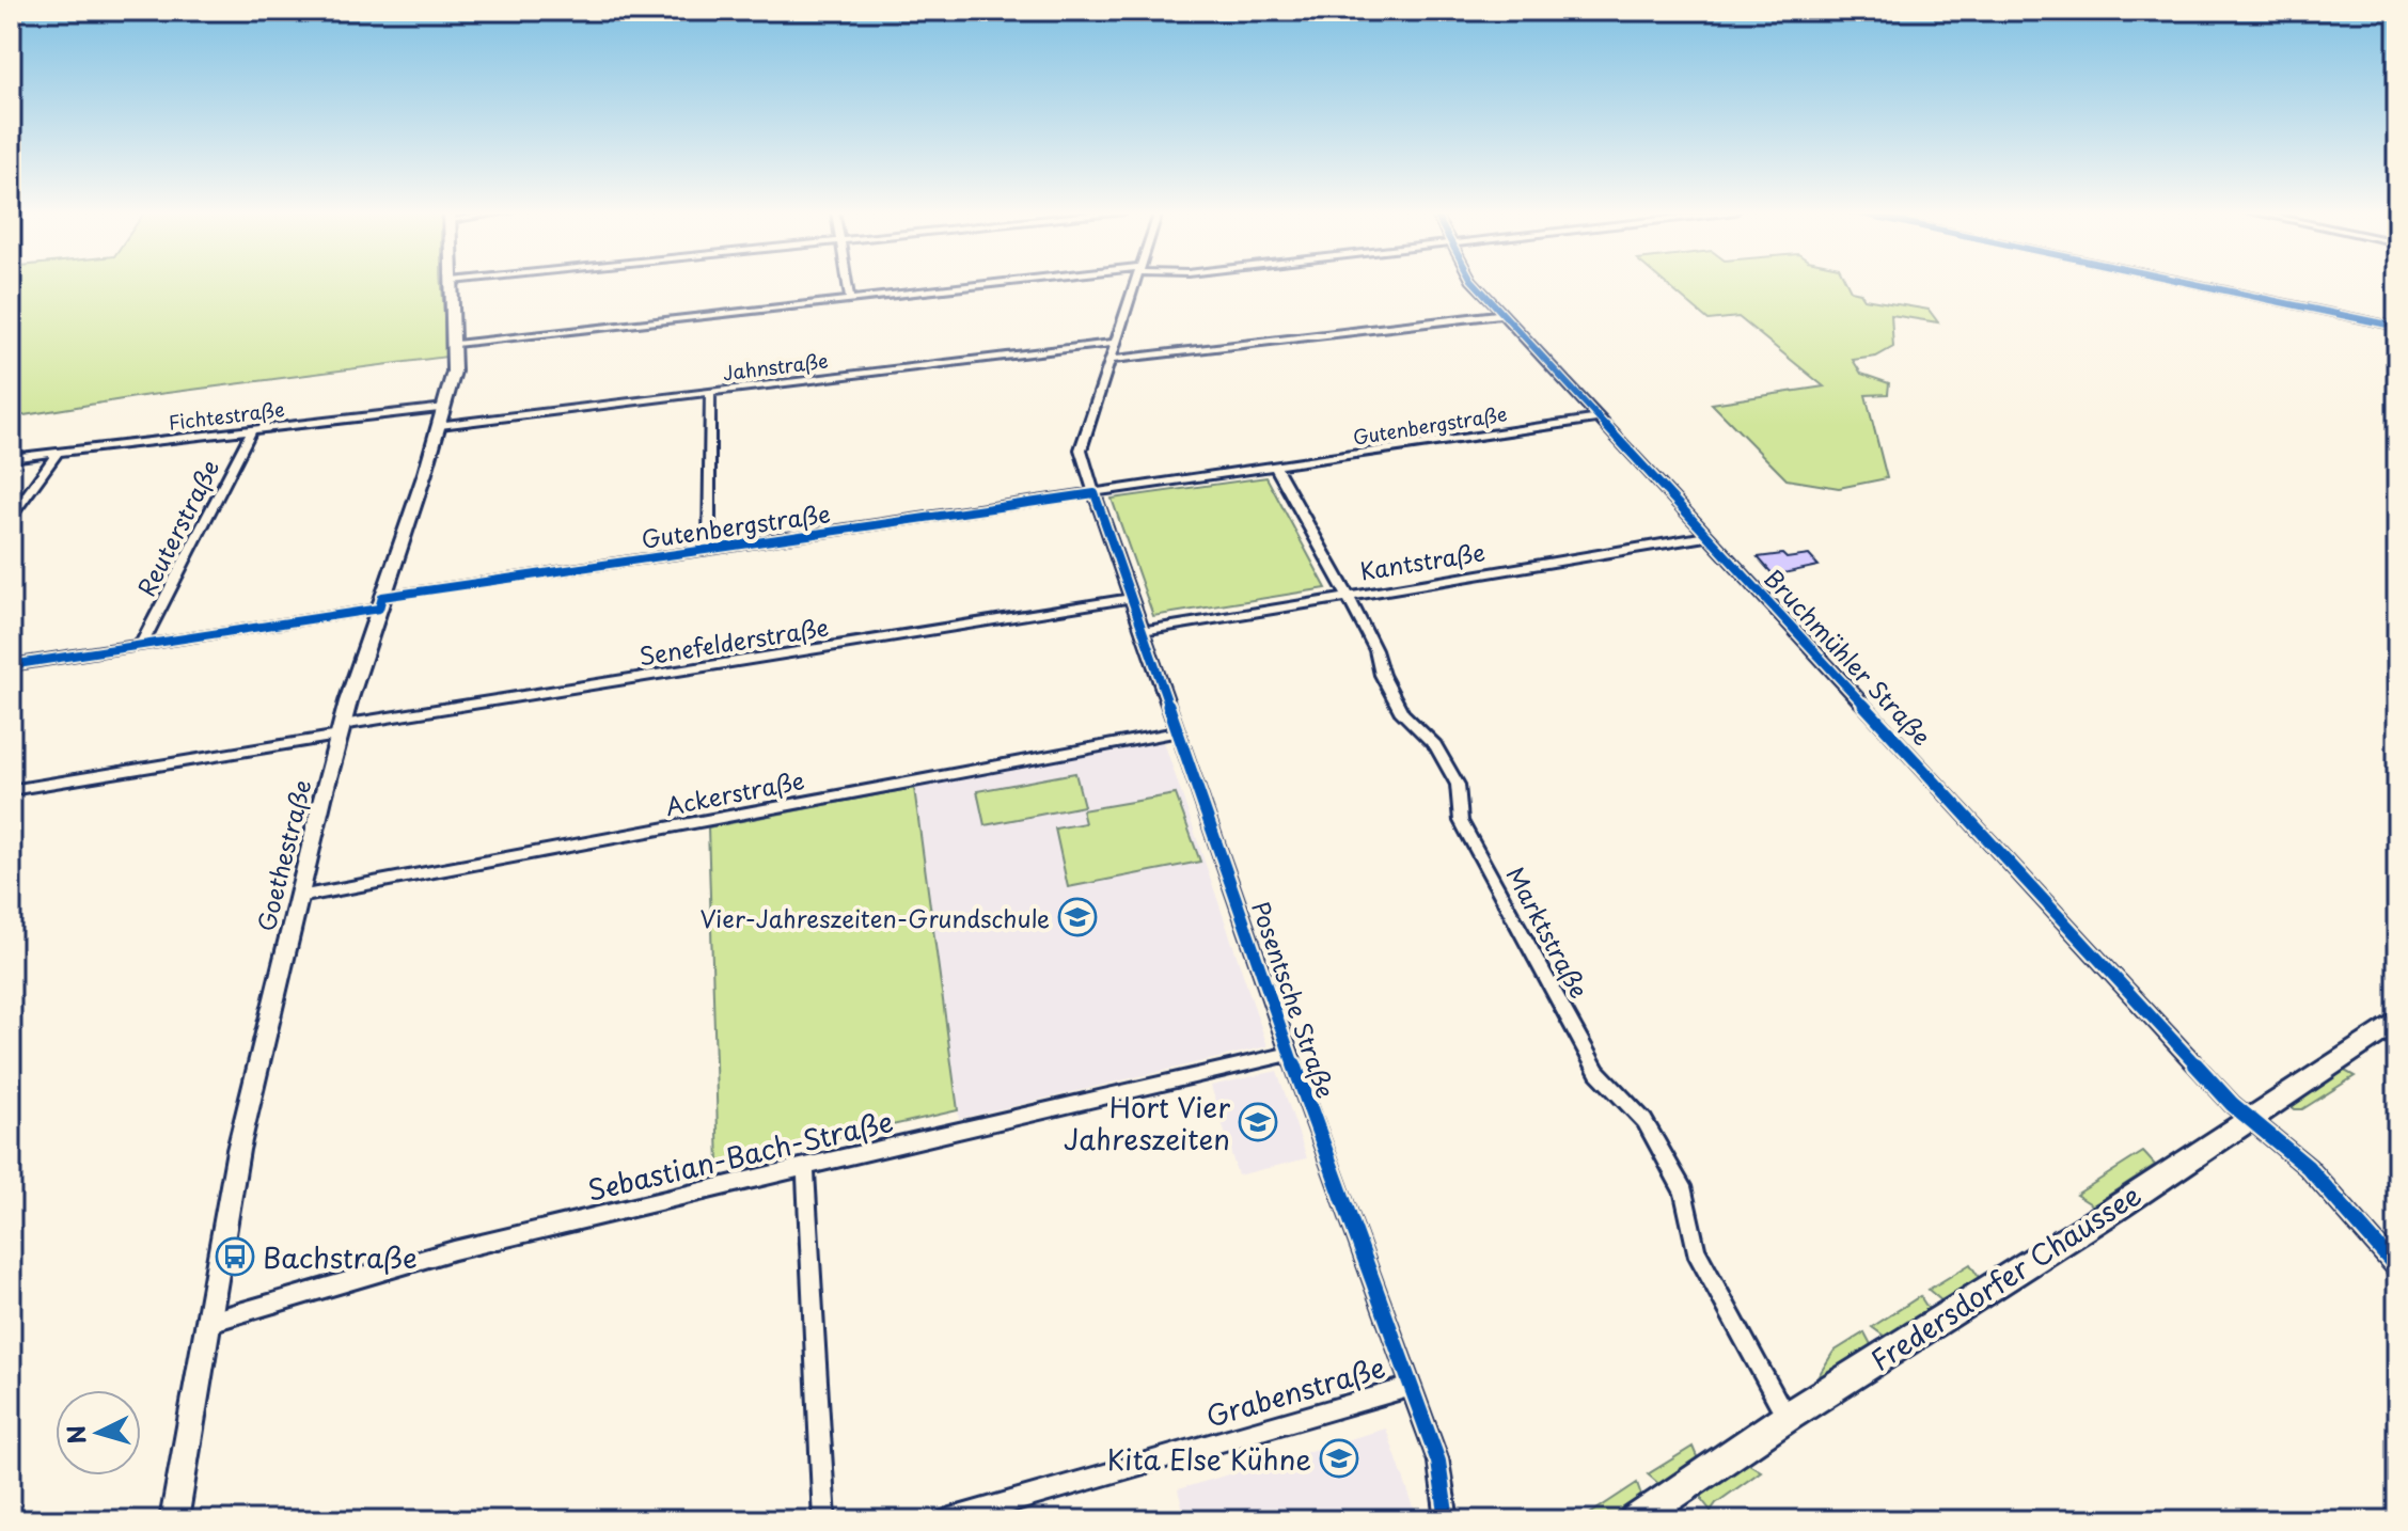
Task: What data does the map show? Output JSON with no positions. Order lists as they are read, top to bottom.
{
  "streets": {
    "main road": ["Fredersdorfer Chaussee"],
    "street": [
      "Jahnstraße",
      "Fichtestraße",
      "Gutenbergstraße",
      "Reuterstraße",
      "Kantstraße",
      "Senefelderstraße",
      "Bruchmühler Straße",
      "Ackerstraße",
      "Goethestraße",
      "Marktstraße",
      "Posentsche Straße",
      "Sebastian-Bach-Straße",
      "Grabenstraße"
    ]
  },
  "crossings": [
    ["Jahnstraße", "Gutenbergstraße"],
    ["Jahnstraße", "Goethestraße"],
    ["Jahnstraße", "Posentsche Straße"],
    ["Fichtestraße", "Reuterstraße"],
    ["Fichtestraße", "Goethestraße"],
    ["Gutenbergstraße", "Reuterstraße"],
    ["Gutenbergstraße", "Bruchmühler Straße"],
    ["Gutenbergstraße", "Goethestraße"],
    ["Gutenbergstraße", "Marktstraße"],
    ["Gutenbergstraße", "Posentsche Straße"],
    ["Kantstraße", "Bruchmühler Straße"],
    ["Kantstraße", "Marktstraße"],
    ["Kantstraße", "Posentsche Straße"],
    ["Senefelderstraße", "Goethestraße"],
    ["Senefelderstraße", "Posentsche Straße"],
    ["Bruchmühler Straße", "Fredersdorfer Chaussee"],
    ["Ackerstraße", "Goethestraße"],
    ["Ackerstraße", "Posentsche Straße"],
    ["Goethestraße", "Sebastian-Bach-Straße"],
    ["Marktstraße", "Fredersdorfer Chaussee"],
    ["Posentsche Straße", "Sebastian-Bach-Straße"],
    ["Posentsche Straße", "Grabenstraße"]
  ],
  "places": {
    "school or university": ["Vier-Jahreszeiten-Grundschule", "Hort Vier Jahreszeiten", "Kita Else Kühne"],
    "bus stop": ["Bachstraße"]
  },
  "north": "left"
}
